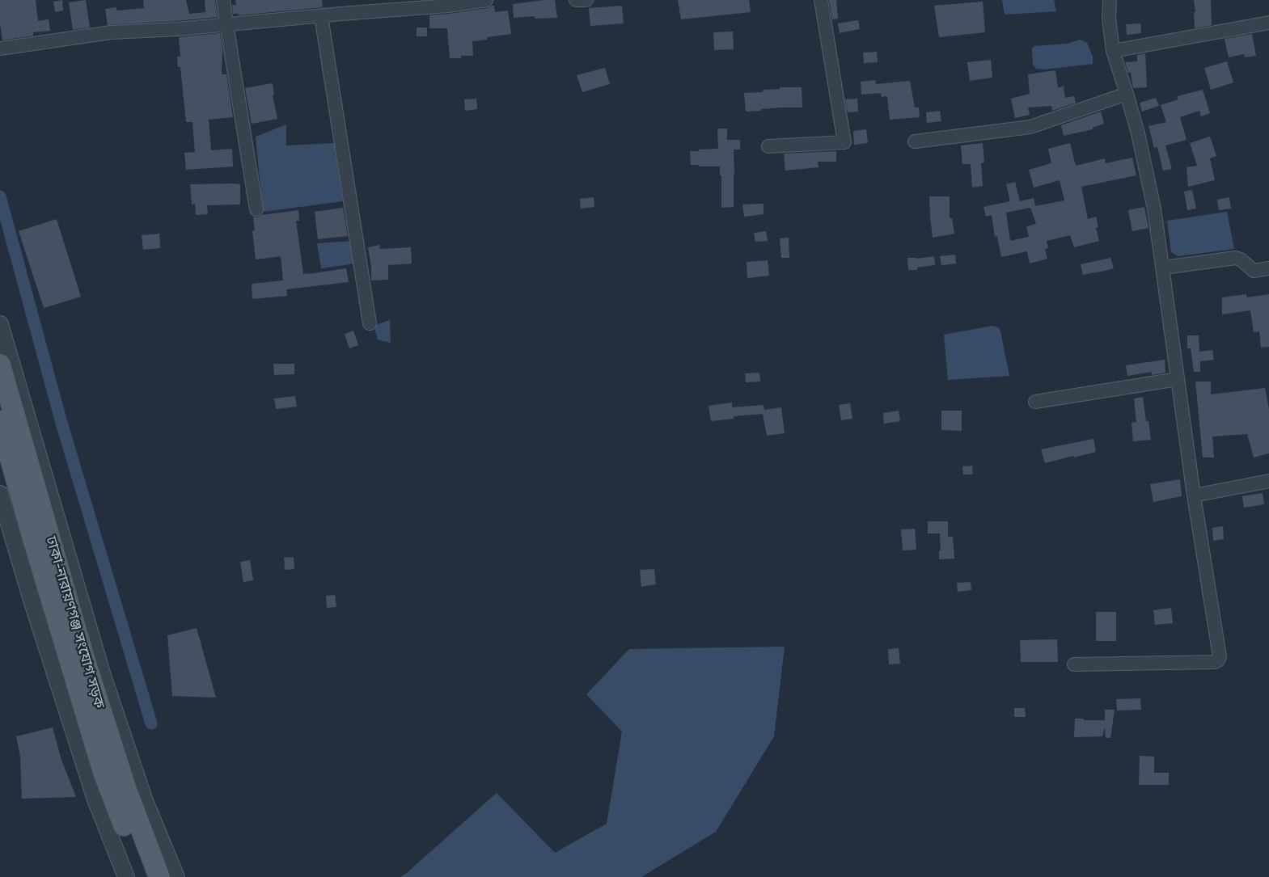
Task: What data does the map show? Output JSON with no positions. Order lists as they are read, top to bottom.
{
  "streets": {
    "main road": ["ঢাকা-নারায়ণগঞ্জ সংযোগ সড়ক"]
  }
}
